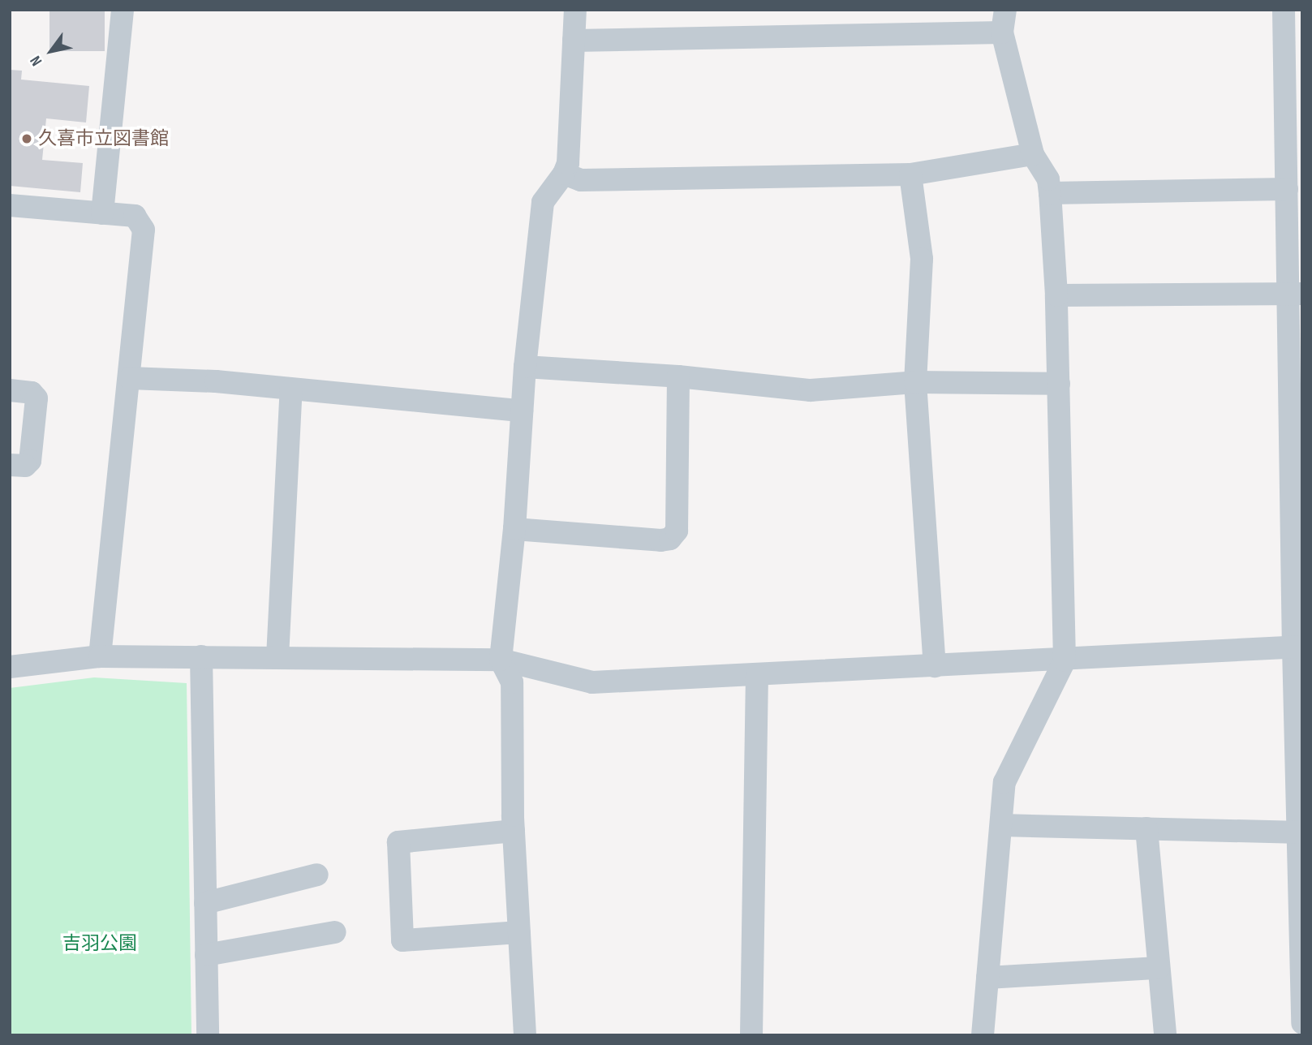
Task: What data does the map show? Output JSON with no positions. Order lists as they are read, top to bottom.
{
  "parks": ["吉羽公園"],
  "places": ["久喜市立図書館"],
  "north": "bottom left"
}
